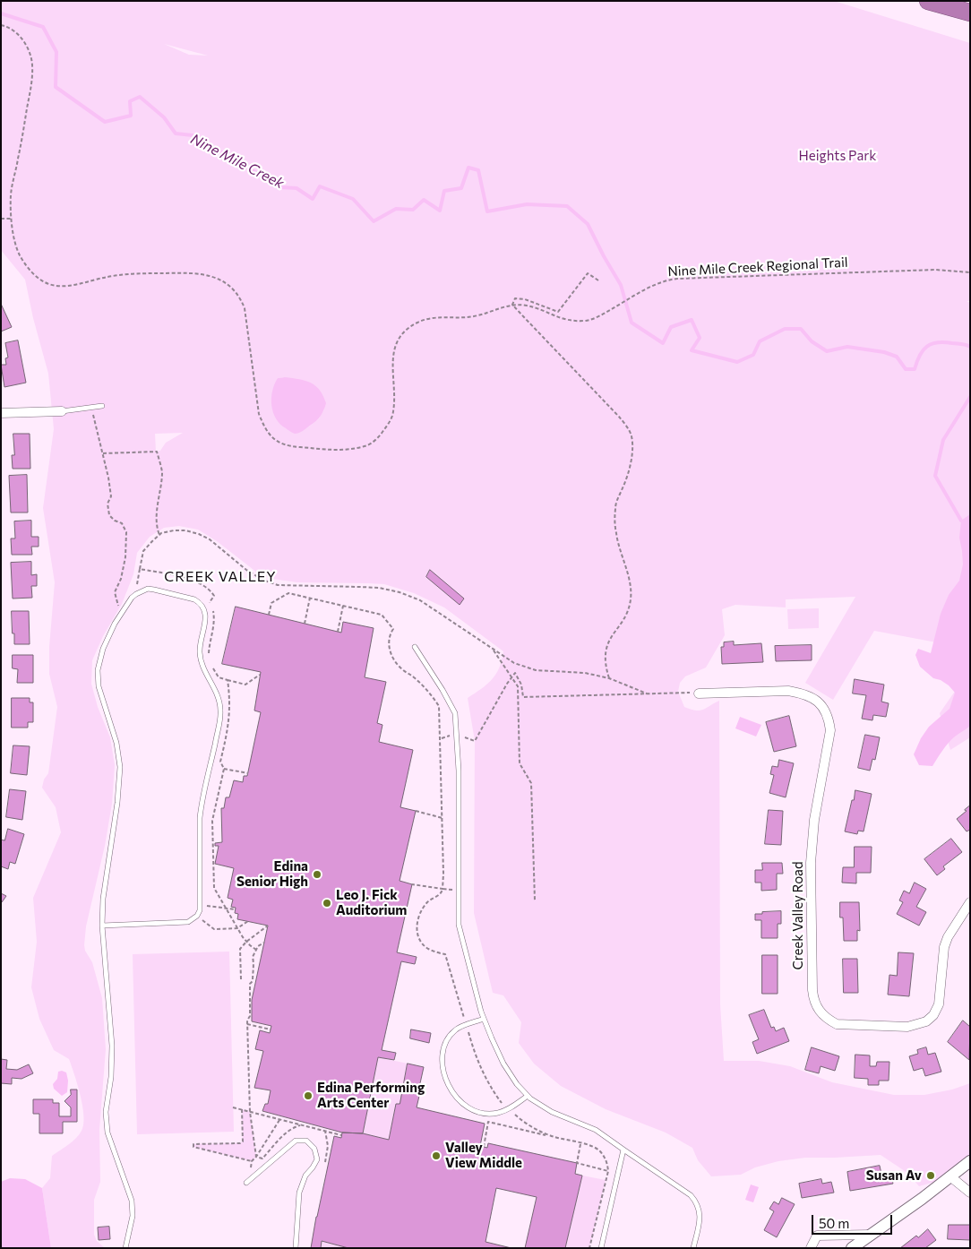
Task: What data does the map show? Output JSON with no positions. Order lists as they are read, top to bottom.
{
  "streets": {
    "street": ["Creek Valley Road"],
    "path": ["Nine Mile Creek Regional Trail"]
  },
  "districts": ["CREEK VALLEY"],
  "water": ["Nine Mile Creek"],
  "parks": ["Heights Park"],
  "places": [
    "Edina Senior High",
    "Leo J. Fick Auditorium",
    "Edina Performing Arts Center",
    "Valley View Middle",
    "Susan Av"
  ],
  "scale_bar": "50 m"
}
